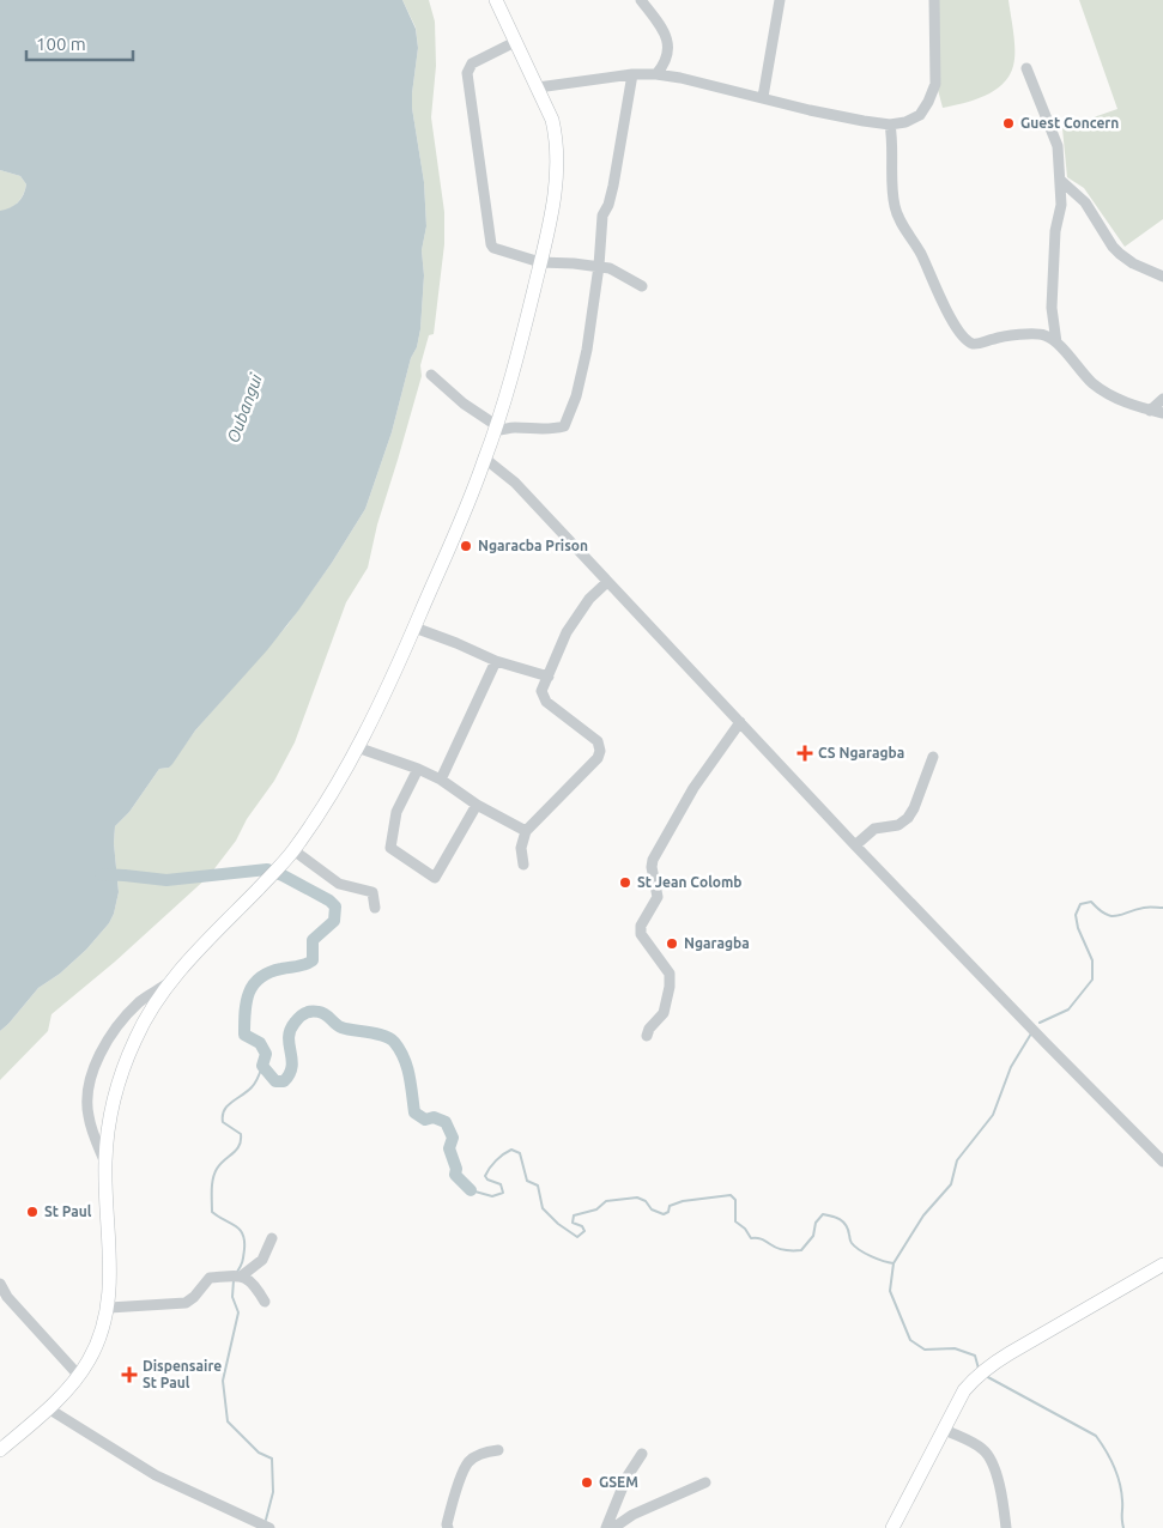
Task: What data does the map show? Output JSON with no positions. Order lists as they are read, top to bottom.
{
  "water": ["Oubangui"],
  "places": {
    "other": [
      "Guest Concern",
      "Ngaracba Prison",
      "St Jean Colomb",
      "Ngaragba",
      "St Paul",
      "GSEM"
    ],
    "health": ["CS Ngaragba", "Dispensaire St Paul"]
  },
  "scale_bar": "100 m"
}
